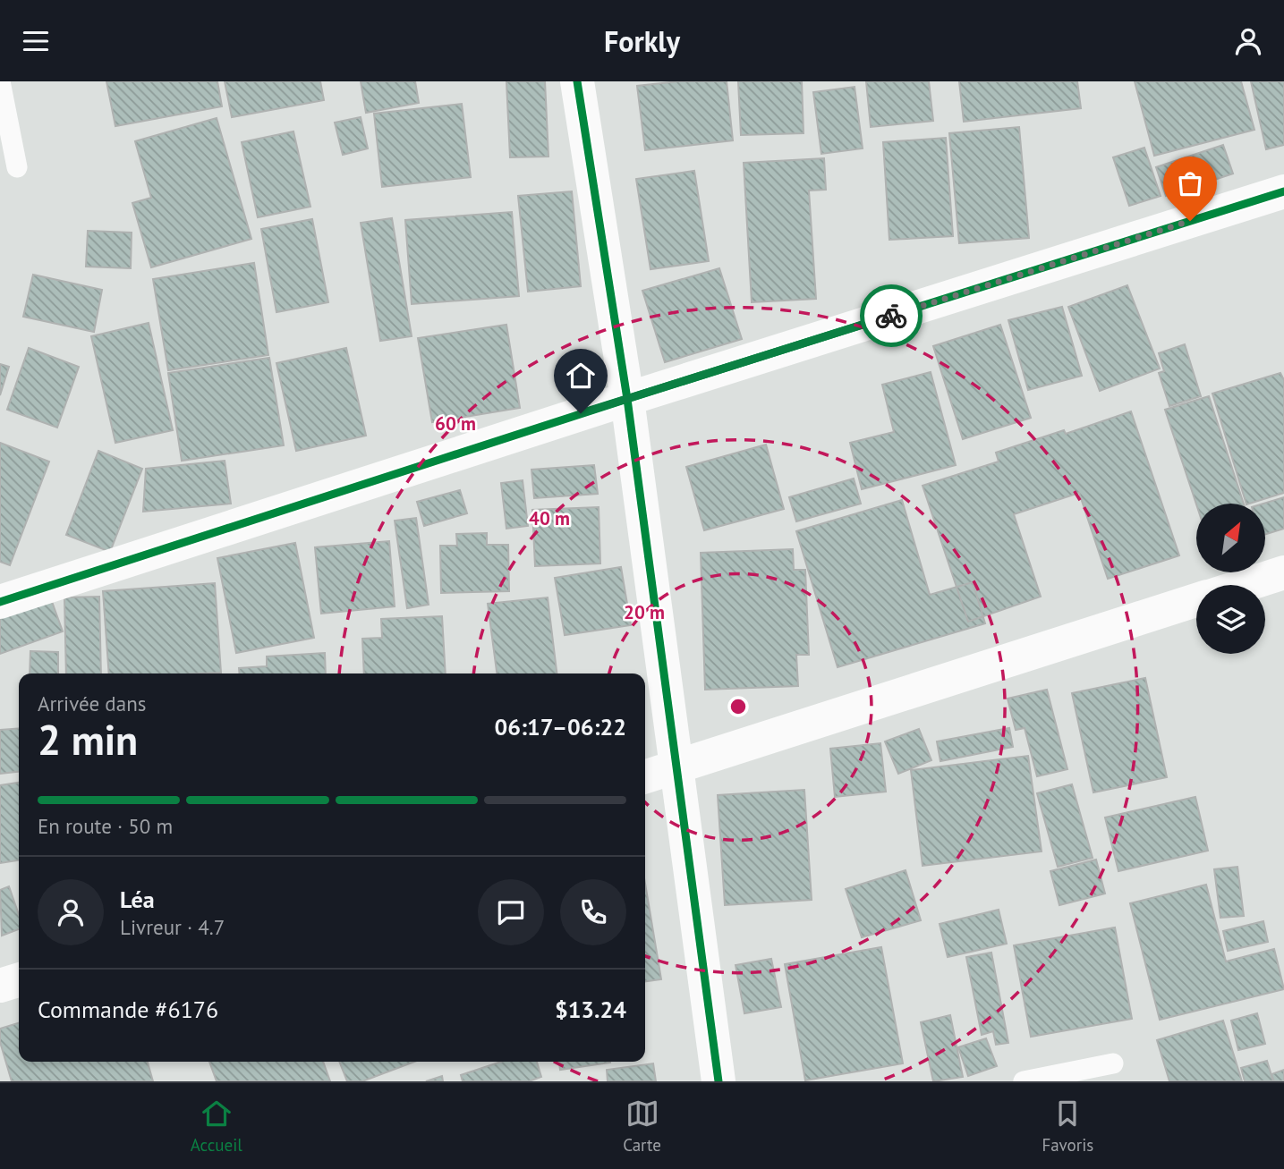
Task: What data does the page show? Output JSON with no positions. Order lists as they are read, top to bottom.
{
  "north": "top right",
  "page": {
    "header": "Forkly",
    "heading": ["2 min", "Arrivée dans", "06:17–06:22"],
    "panel": [
      "Léa",
      "Livreur · 4.7",
      "Commande #6176",
      "$13.24"
    ],
    "bar": "En route · 50 m",
    "tabs": ["Accueil", "Carte", "Favoris"]
  },
  "rings": ["60 m", "40 m", "20 m"]
}
